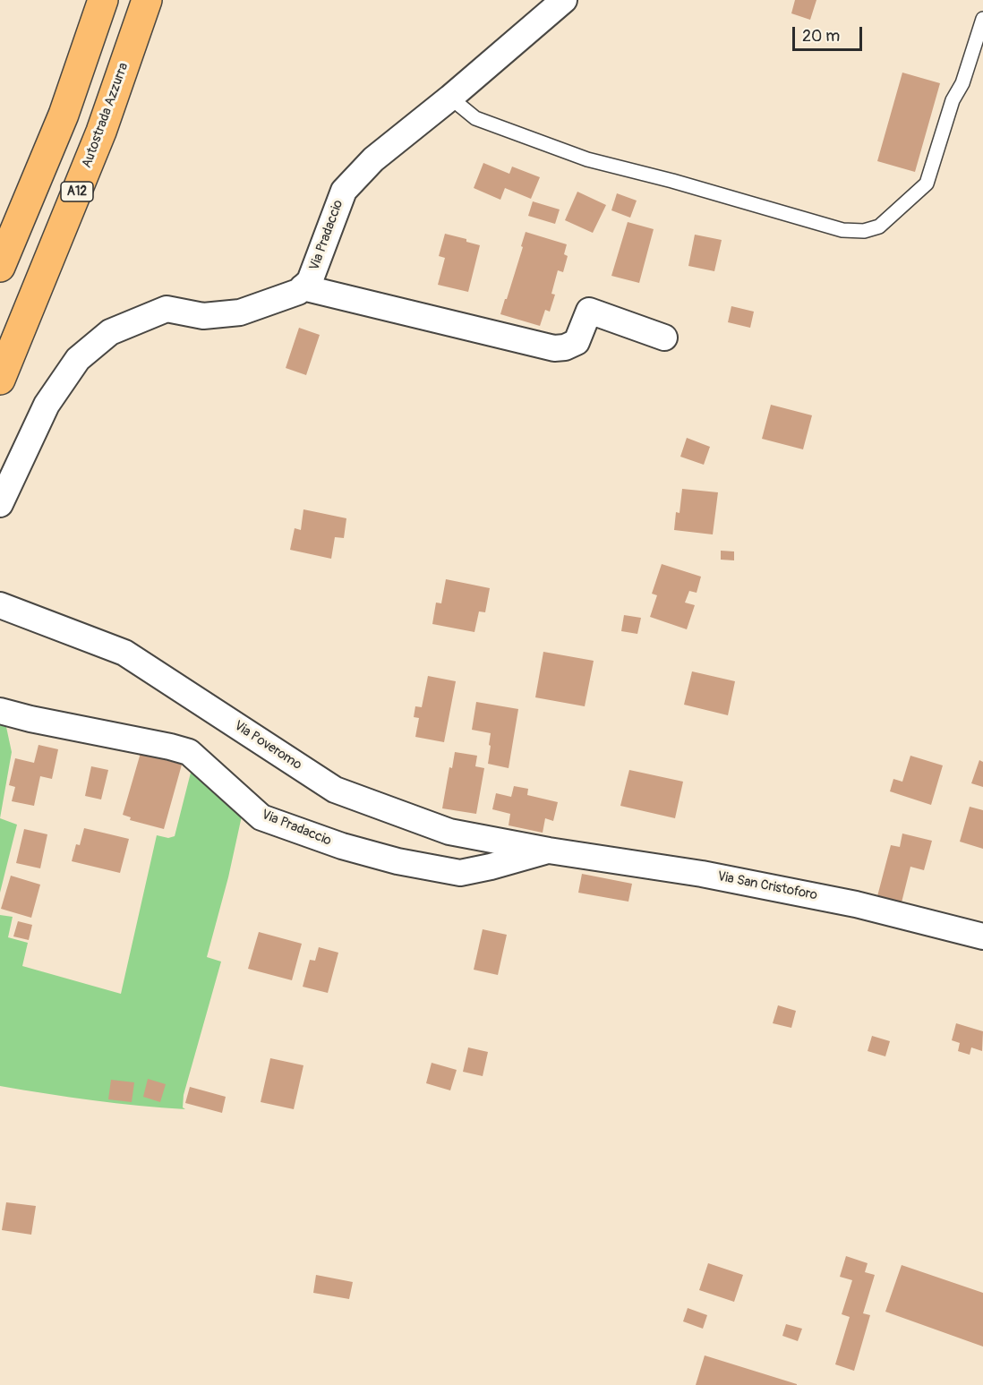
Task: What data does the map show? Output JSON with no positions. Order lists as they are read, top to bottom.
{
  "streets": {
    "highway": ["Autostrada Azzurra", "A12"],
    "street": ["Via Pradaccio", "Via Poveromo", "Via San Cristoforo"]
  },
  "crossings": [
    ["Via Pradaccio", "Via Poveromo"],
    ["Via Pradaccio", "Via San Cristoforo"],
    ["Via Poveromo", "Via San Cristoforo"]
  ],
  "scale_bar": "20 m"
}
